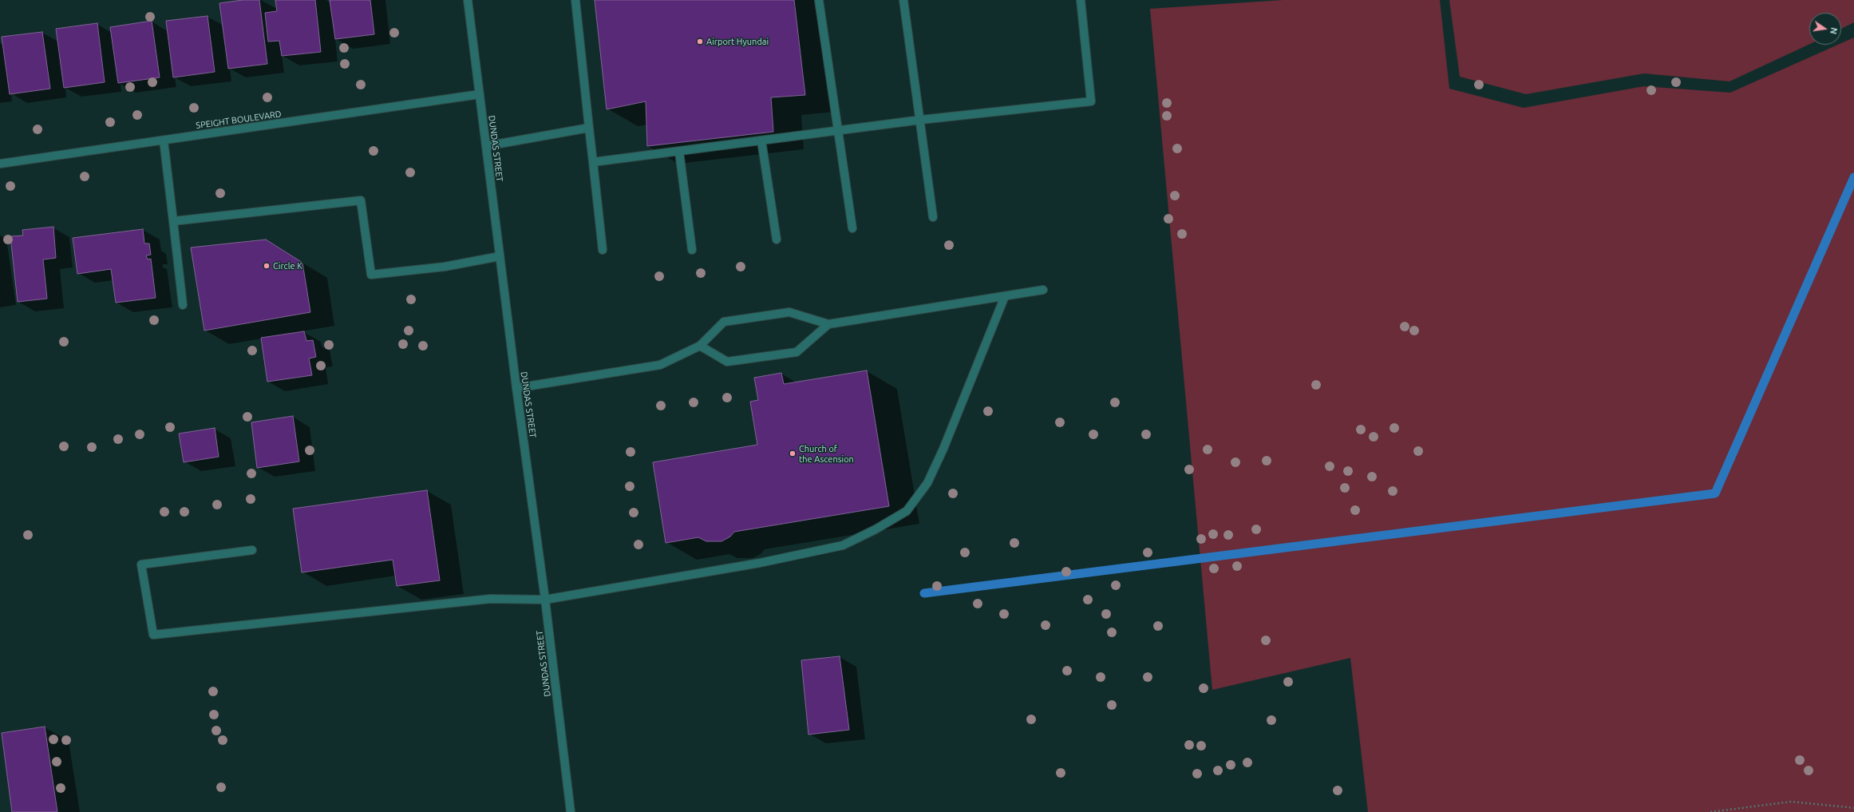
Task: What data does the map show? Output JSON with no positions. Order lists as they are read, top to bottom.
{
  "streets": {
    "main road": ["SPEIGHT BOULEVARD", "DUNDAS STREET"]
  },
  "crossings": [
    ["SPEIGHT BOULEVARD", "DUNDAS STREET"]
  ],
  "places": ["Airport Hyundai", "Circle K", "Church of the Ascension"],
  "north": "right"
}
